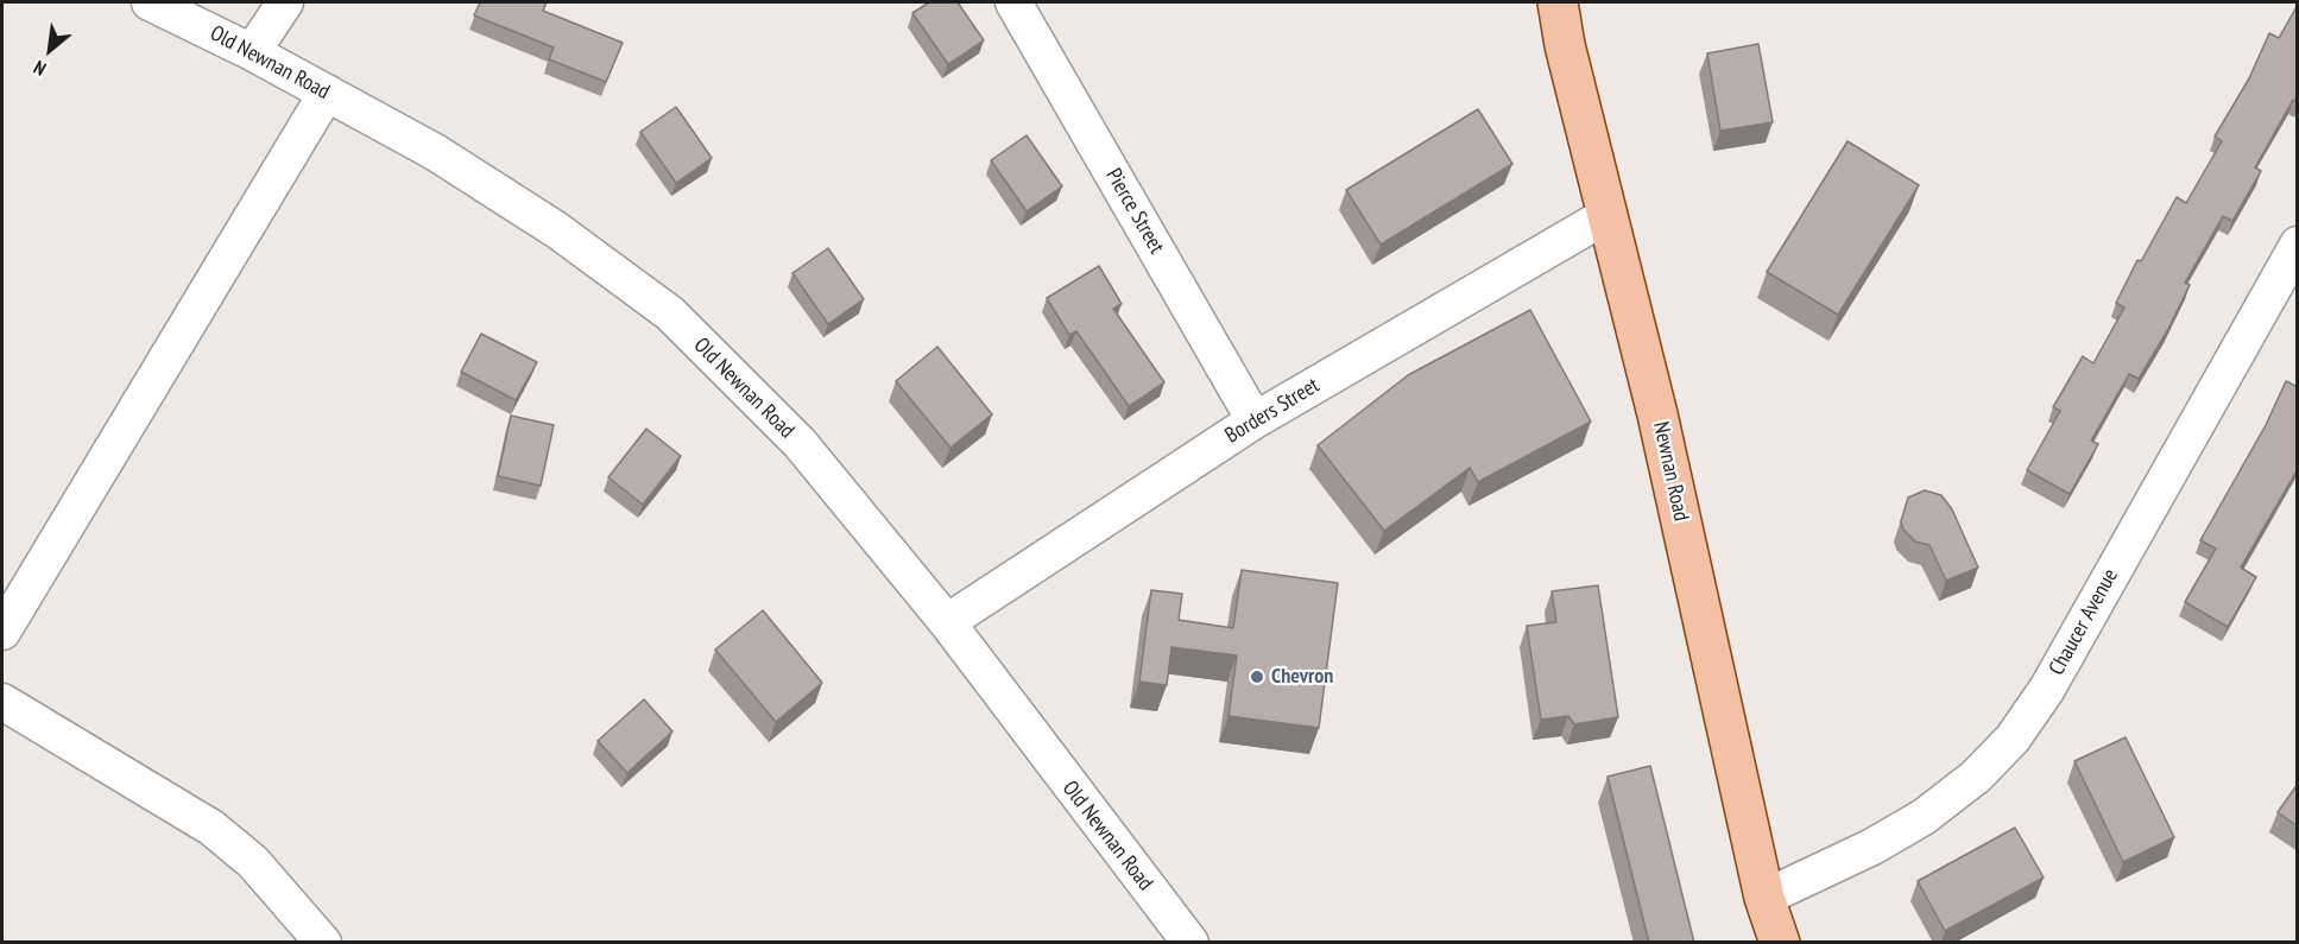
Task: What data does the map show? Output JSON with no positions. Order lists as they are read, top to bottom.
{
  "streets": {
    "main road": ["Newnan Road"],
    "street": [
      "Old Newnan Road",
      "Pierce Street",
      "Borders Street",
      "Chaucer Avenue"
    ]
  },
  "crossings": [
    ["Old Newnan Road", "Borders Street"],
    ["Pierce Street", "Borders Street"],
    ["Borders Street", "Newnan Road"],
    ["Newnan Road", "Chaucer Avenue"]
  ],
  "places": ["Chevron"],
  "north": "bottom left"
}
